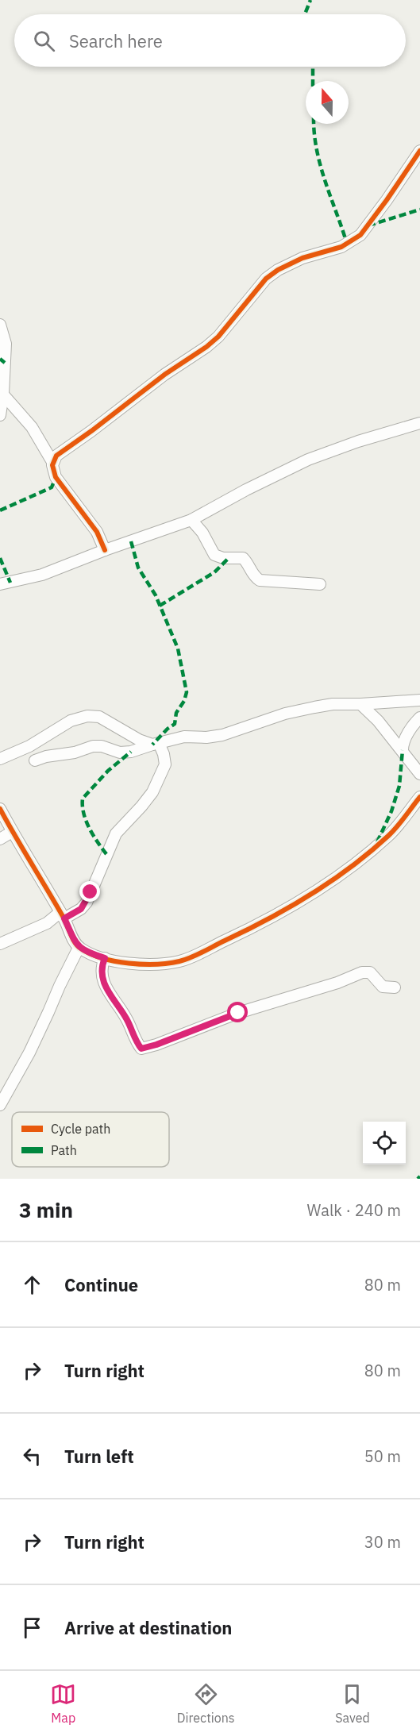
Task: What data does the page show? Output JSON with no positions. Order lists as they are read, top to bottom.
{
  "legend": ["Cycle path", "Path"],
  "north": "top",
  "page": {
    "search": "Search here",
    "heading": ["3 min", "Walk · 240 m"],
    "list": [
      ["Continue", "80 m"],
      ["Turn right", "80 m"],
      ["Turn left", "50 m"],
      ["Turn right", "30 m"],
      "Arrive at destination"
    ],
    "nav": ["Map", "Directions", "Saved"]
  }
}
